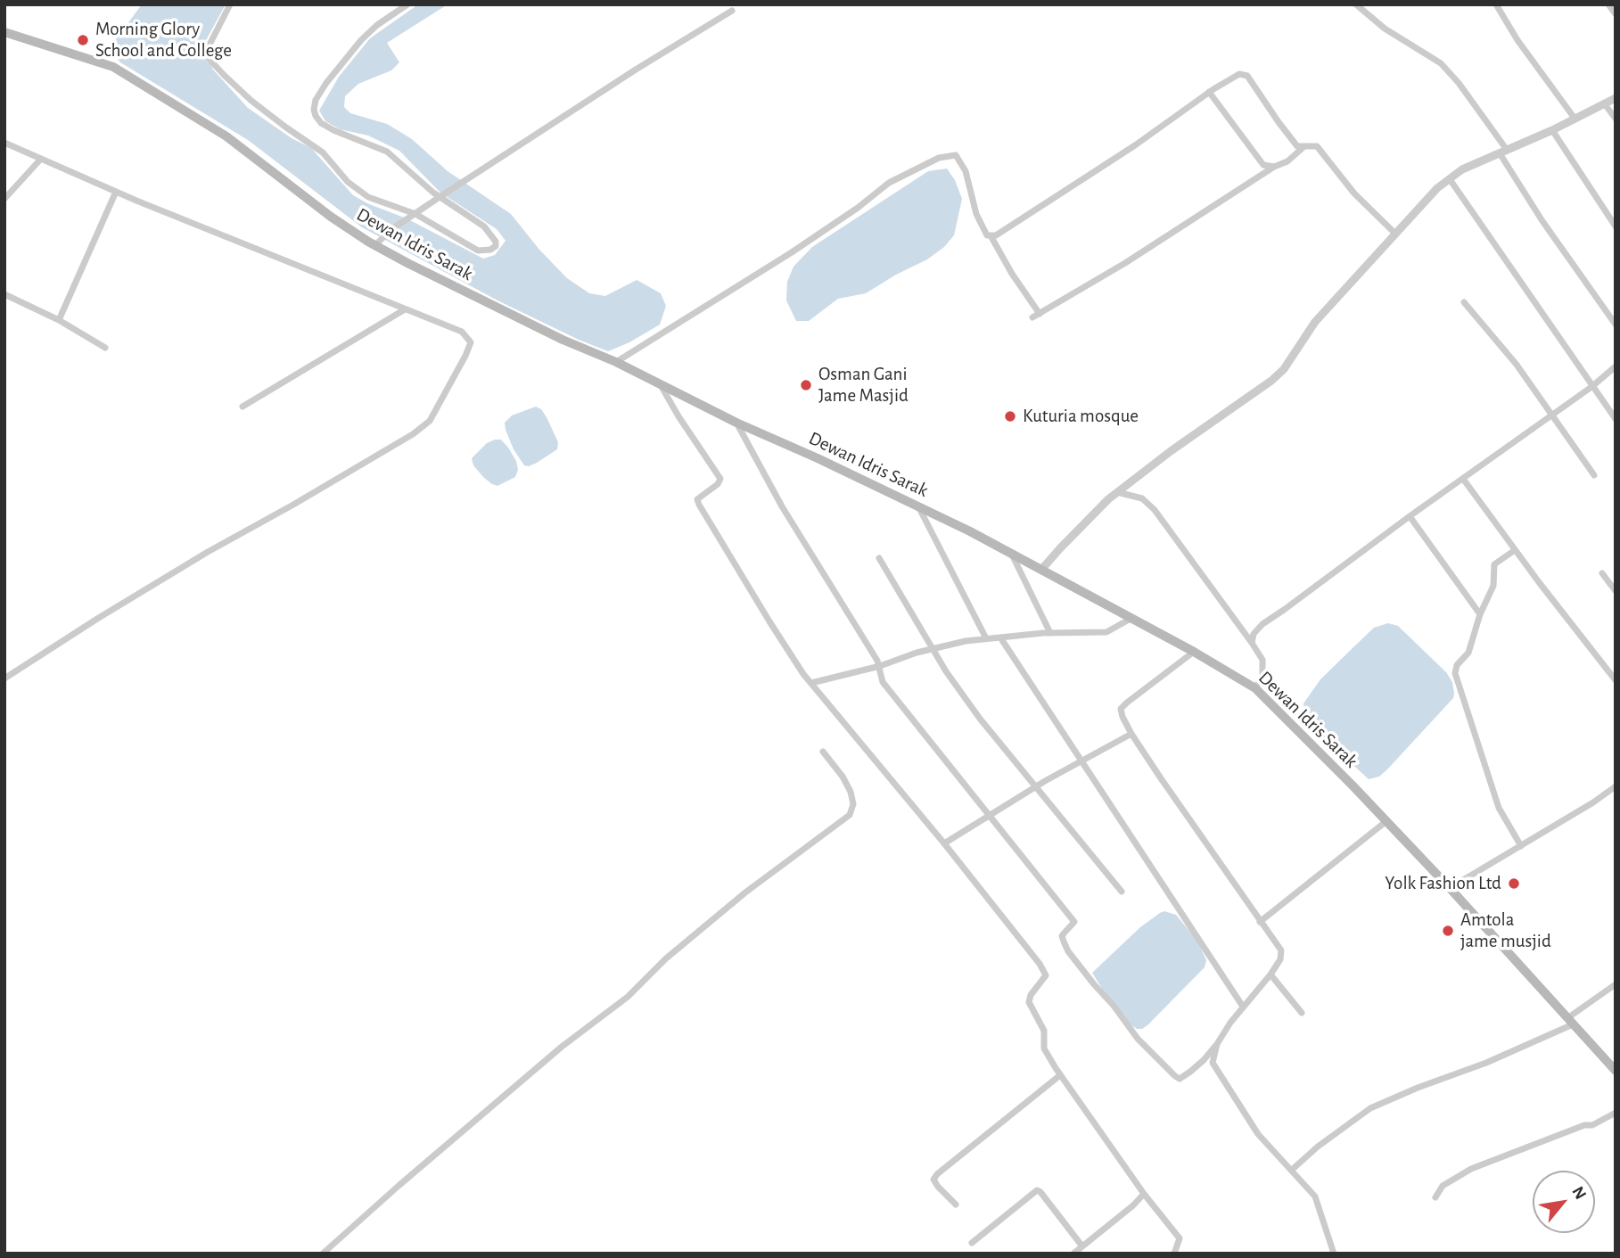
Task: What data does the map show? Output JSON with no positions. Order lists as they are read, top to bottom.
{
  "streets": {
    "main road": ["Dewan Idris Sarak"]
  },
  "places": [
    "Morning Glory School and College",
    "Osman Gani Jame Masjid",
    "Kuturia mosque",
    "Yolk Fashion Ltd",
    "Amtola jame musjid"
  ],
  "north": "top right"
}
